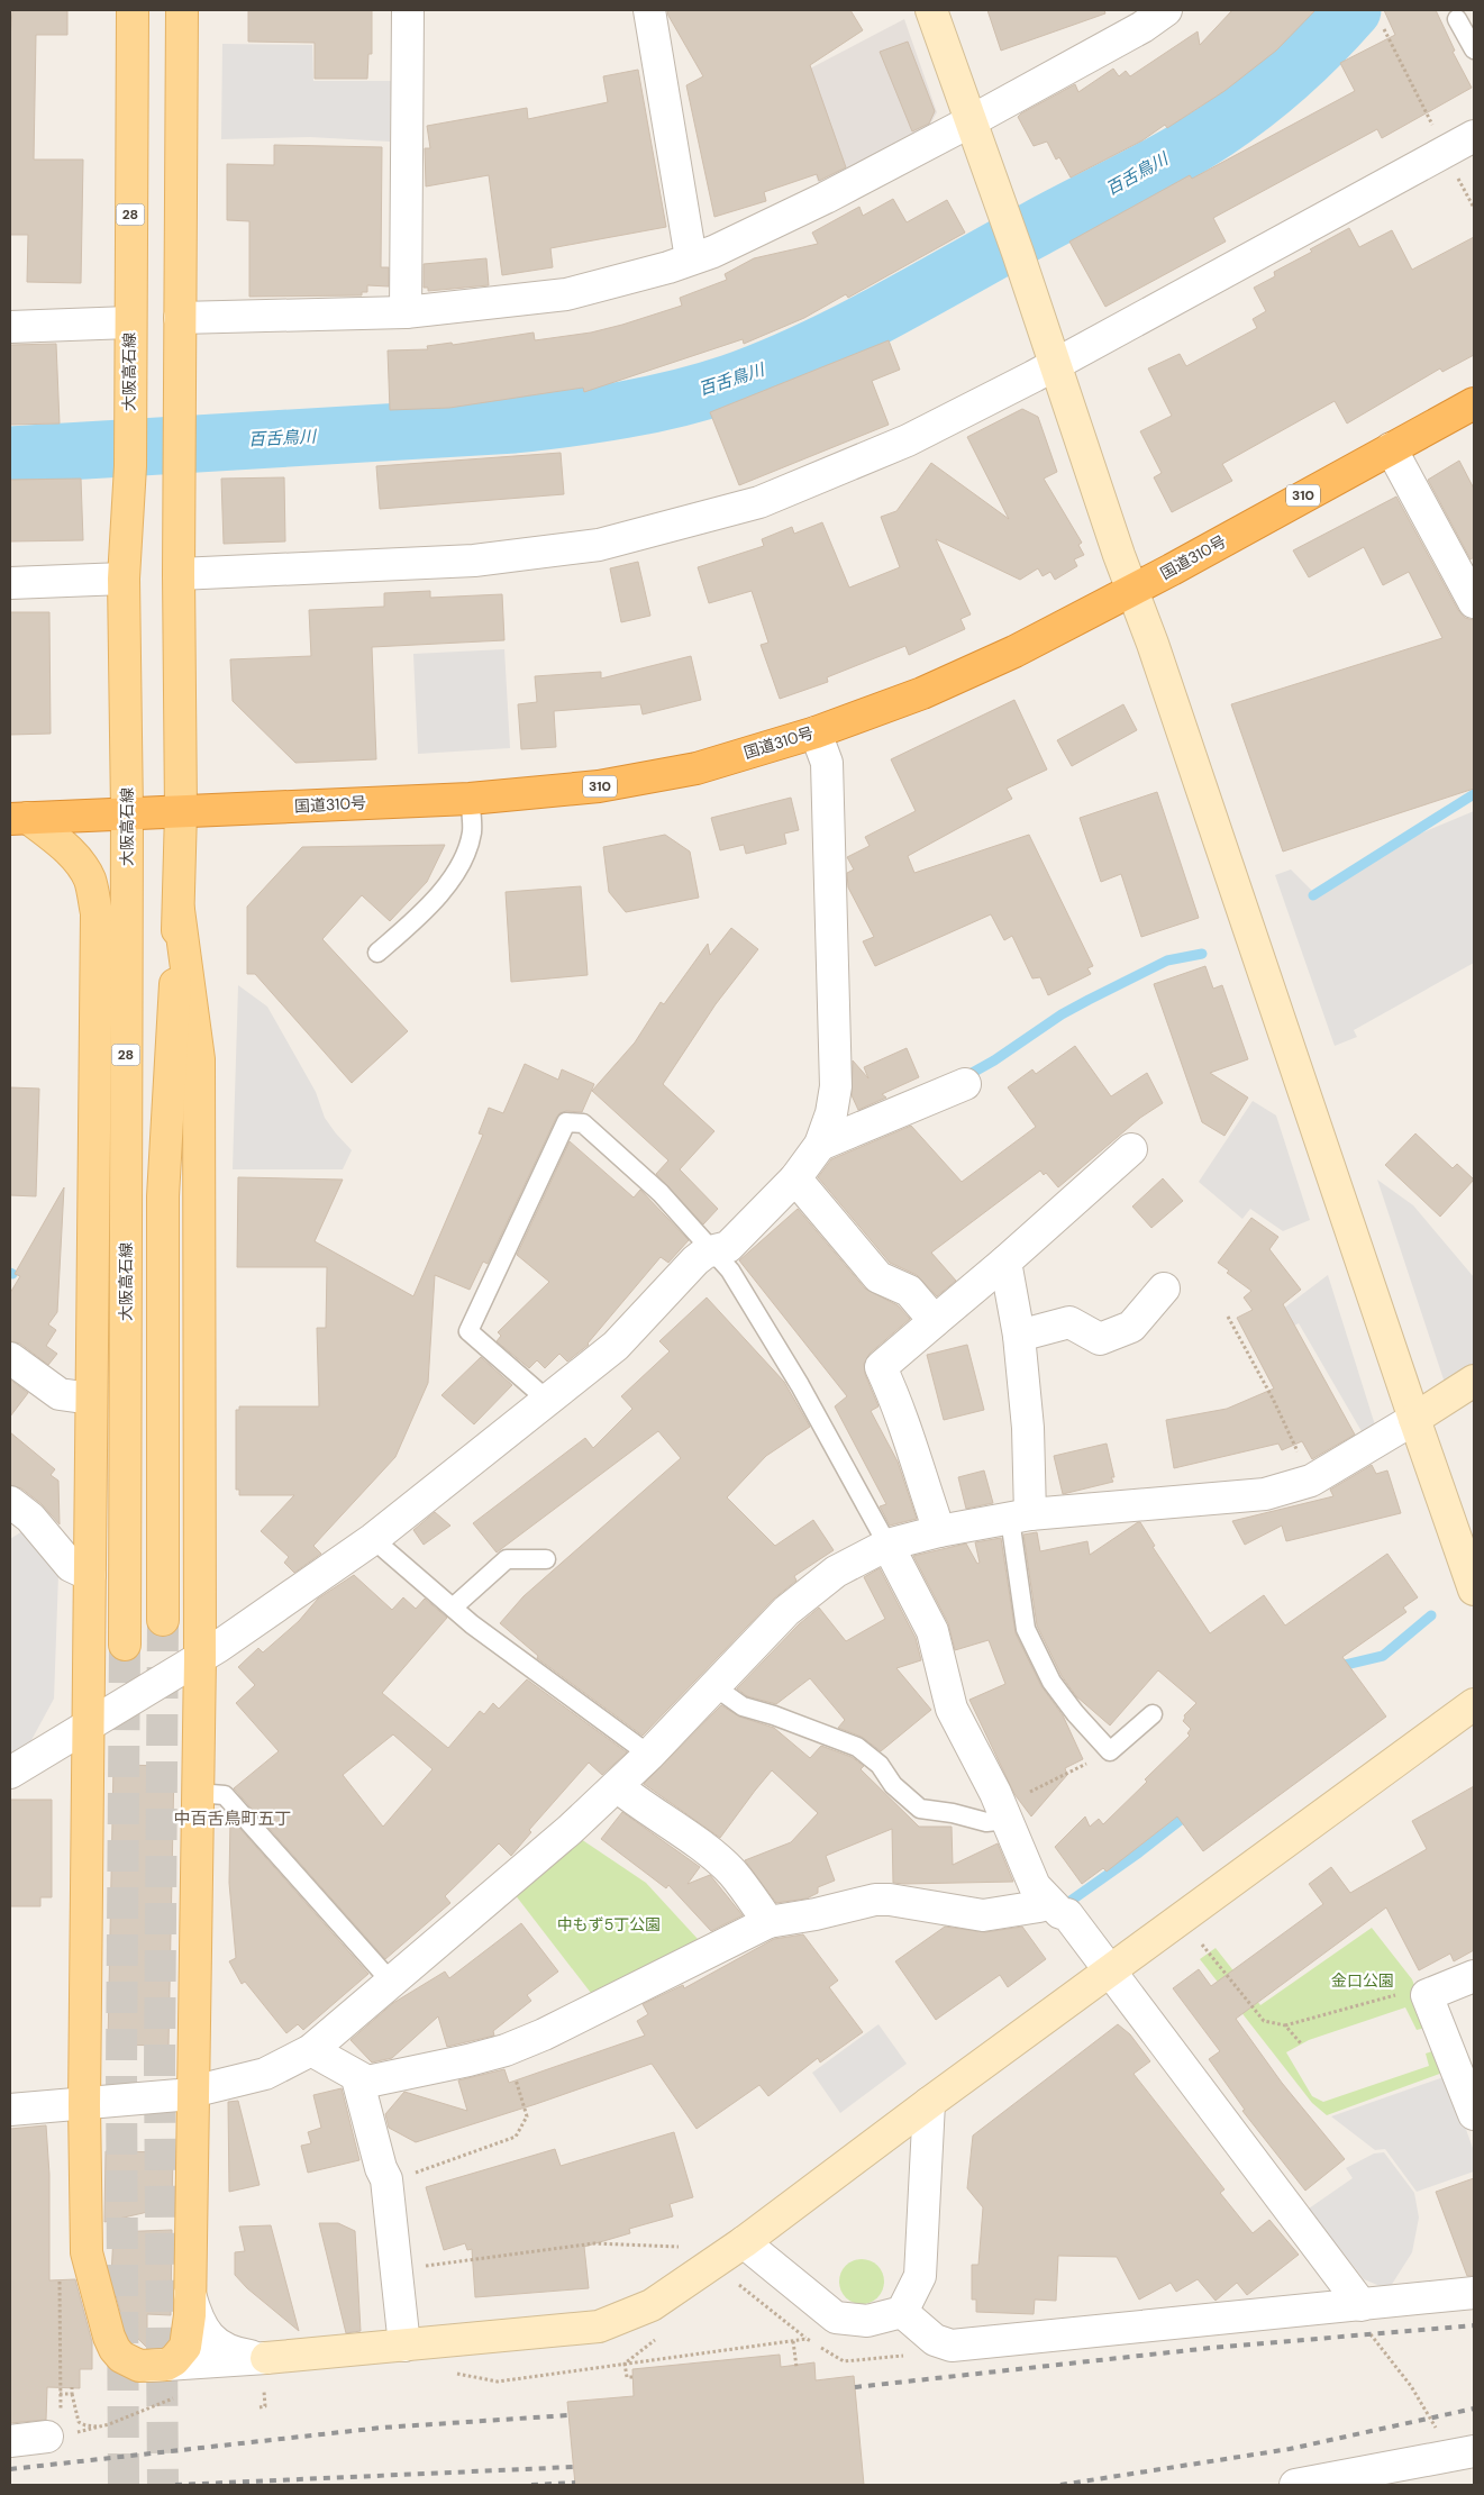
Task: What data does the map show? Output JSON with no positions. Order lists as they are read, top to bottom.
{
  "streets": {
    "highway": ["310", "国道310号"],
    "main road": ["28", "大阪高石線"]
  },
  "crossings": [
    ["大阪高石線", "国道310号"]
  ],
  "districts": ["中百舌鳥町五丁"],
  "water": ["百舌鳥川"],
  "parks": ["中もず5丁公園", "金口公園"]
}
